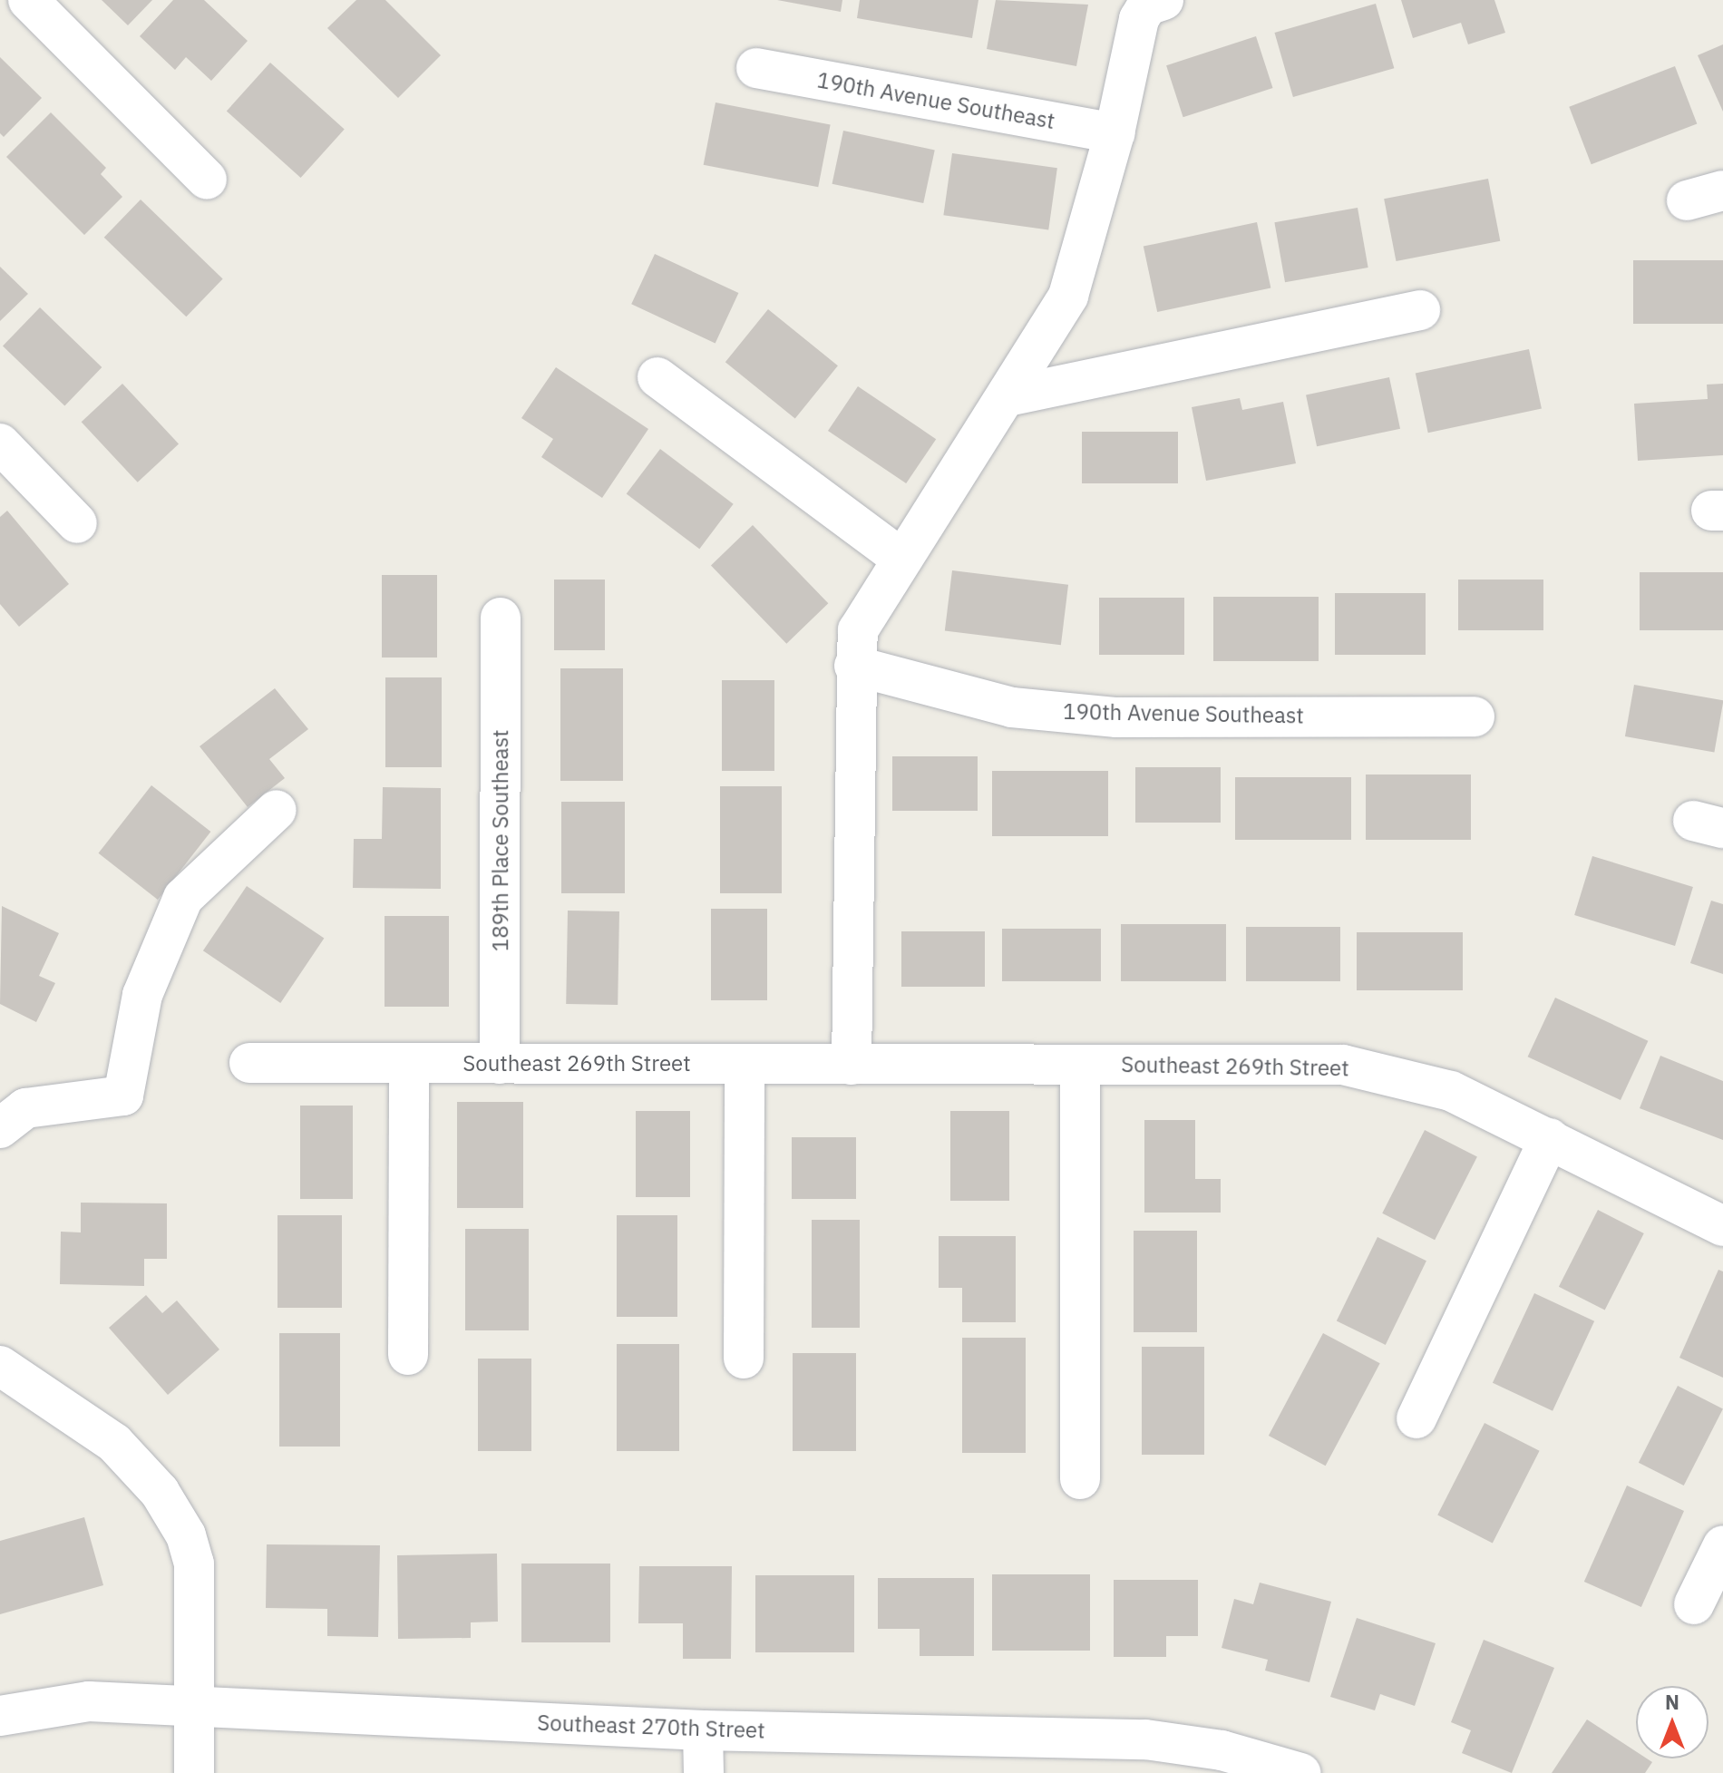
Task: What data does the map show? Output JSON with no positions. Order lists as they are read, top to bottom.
{
  "streets": {
    "street": [
      "190th Avenue Southeast",
      "189th Place Southeast",
      "Southeast 269th Street",
      "Southeast 270th Street"
    ]
  },
  "crossings": [
    ["189th Place Southeast", "Southeast 269th Street"]
  ],
  "north": "top"
}
